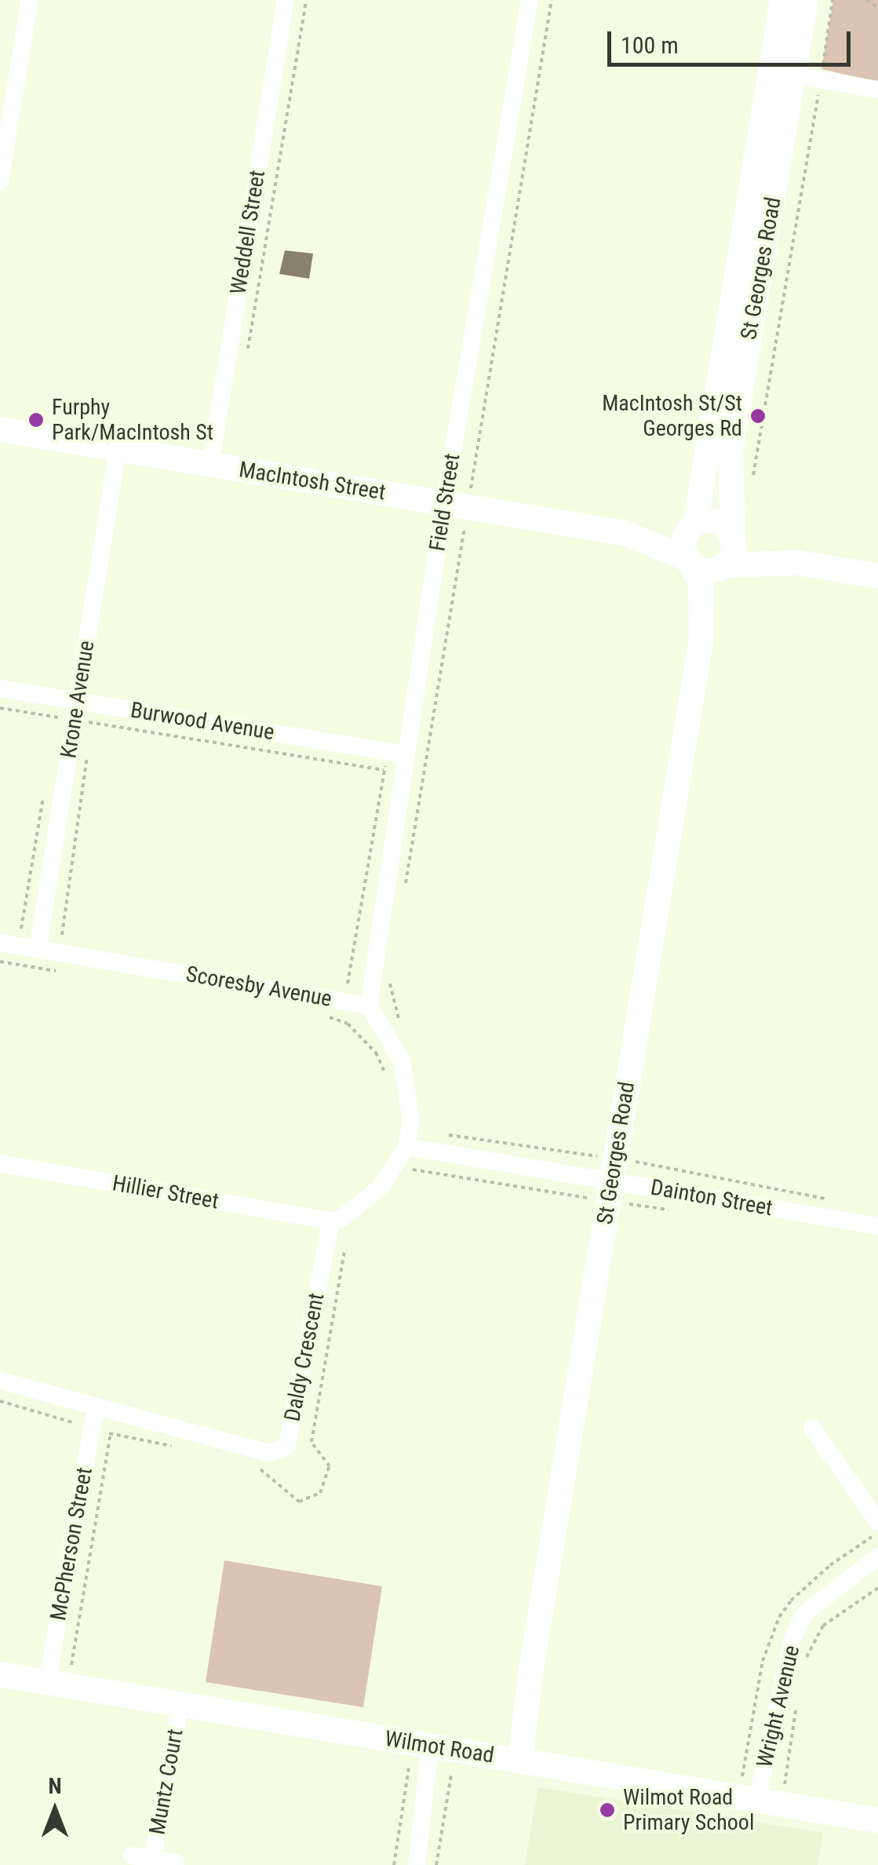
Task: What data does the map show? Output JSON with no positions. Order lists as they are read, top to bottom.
{
  "streets": {
    "street": [
      "Weddell Street",
      "St Georges Road",
      "MacIntosh Street",
      "Field Street",
      "Krone Avenue",
      "Burwood Avenue",
      "Scoresby Avenue",
      "Hillier Street",
      "Dainton Street",
      "Daldy Crescent",
      "McPherson Street",
      "Wright Avenue",
      "Wilmot Road",
      "Muntz Court"
    ]
  },
  "crossings": [
    ["Weddell Street", "MacIntosh Street"],
    ["St Georges Road", "MacIntosh Street"],
    ["St Georges Road", "Dainton Street"],
    ["St Georges Road", "Wilmot Road"],
    ["MacIntosh Street", "Field Street"],
    ["MacIntosh Street", "Krone Avenue"],
    ["Field Street", "Burwood Avenue"],
    ["Field Street", "Scoresby Avenue"],
    ["Krone Avenue", "Burwood Avenue"],
    ["Krone Avenue", "Scoresby Avenue"],
    ["Hillier Street", "Daldy Crescent"],
    ["Daldy Crescent", "McPherson Street"],
    ["McPherson Street", "Wilmot Road"],
    ["Wright Avenue", "Wilmot Road"],
    ["Wilmot Road", "Muntz Court"]
  ],
  "places": ["MacIntosh St/St Georges Rd", "Furphy Park/MacIntosh St", "Wilmot Road Primary School"],
  "scale_bar": "100 m",
  "north": "top"
}
